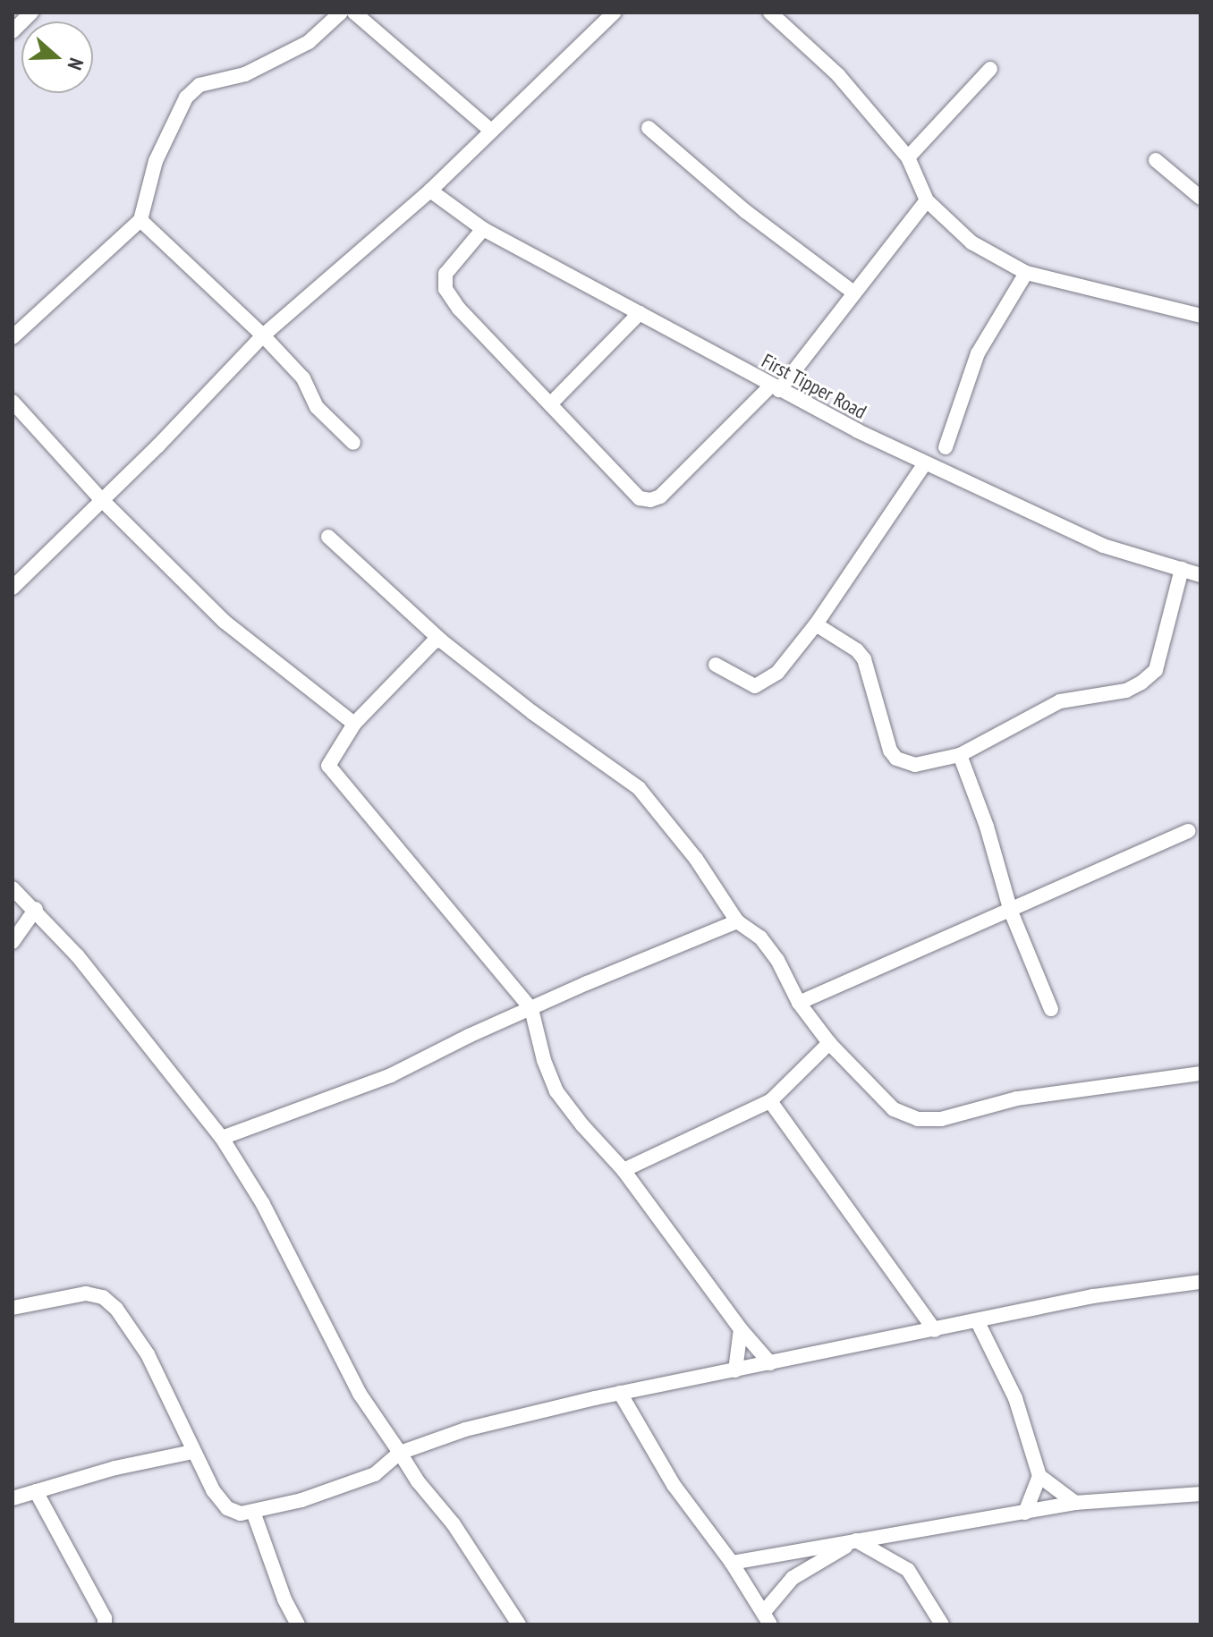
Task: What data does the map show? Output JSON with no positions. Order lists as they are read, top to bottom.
{
  "streets": {
    "street": ["First Tipper Road"]
  },
  "north": "right"
}
